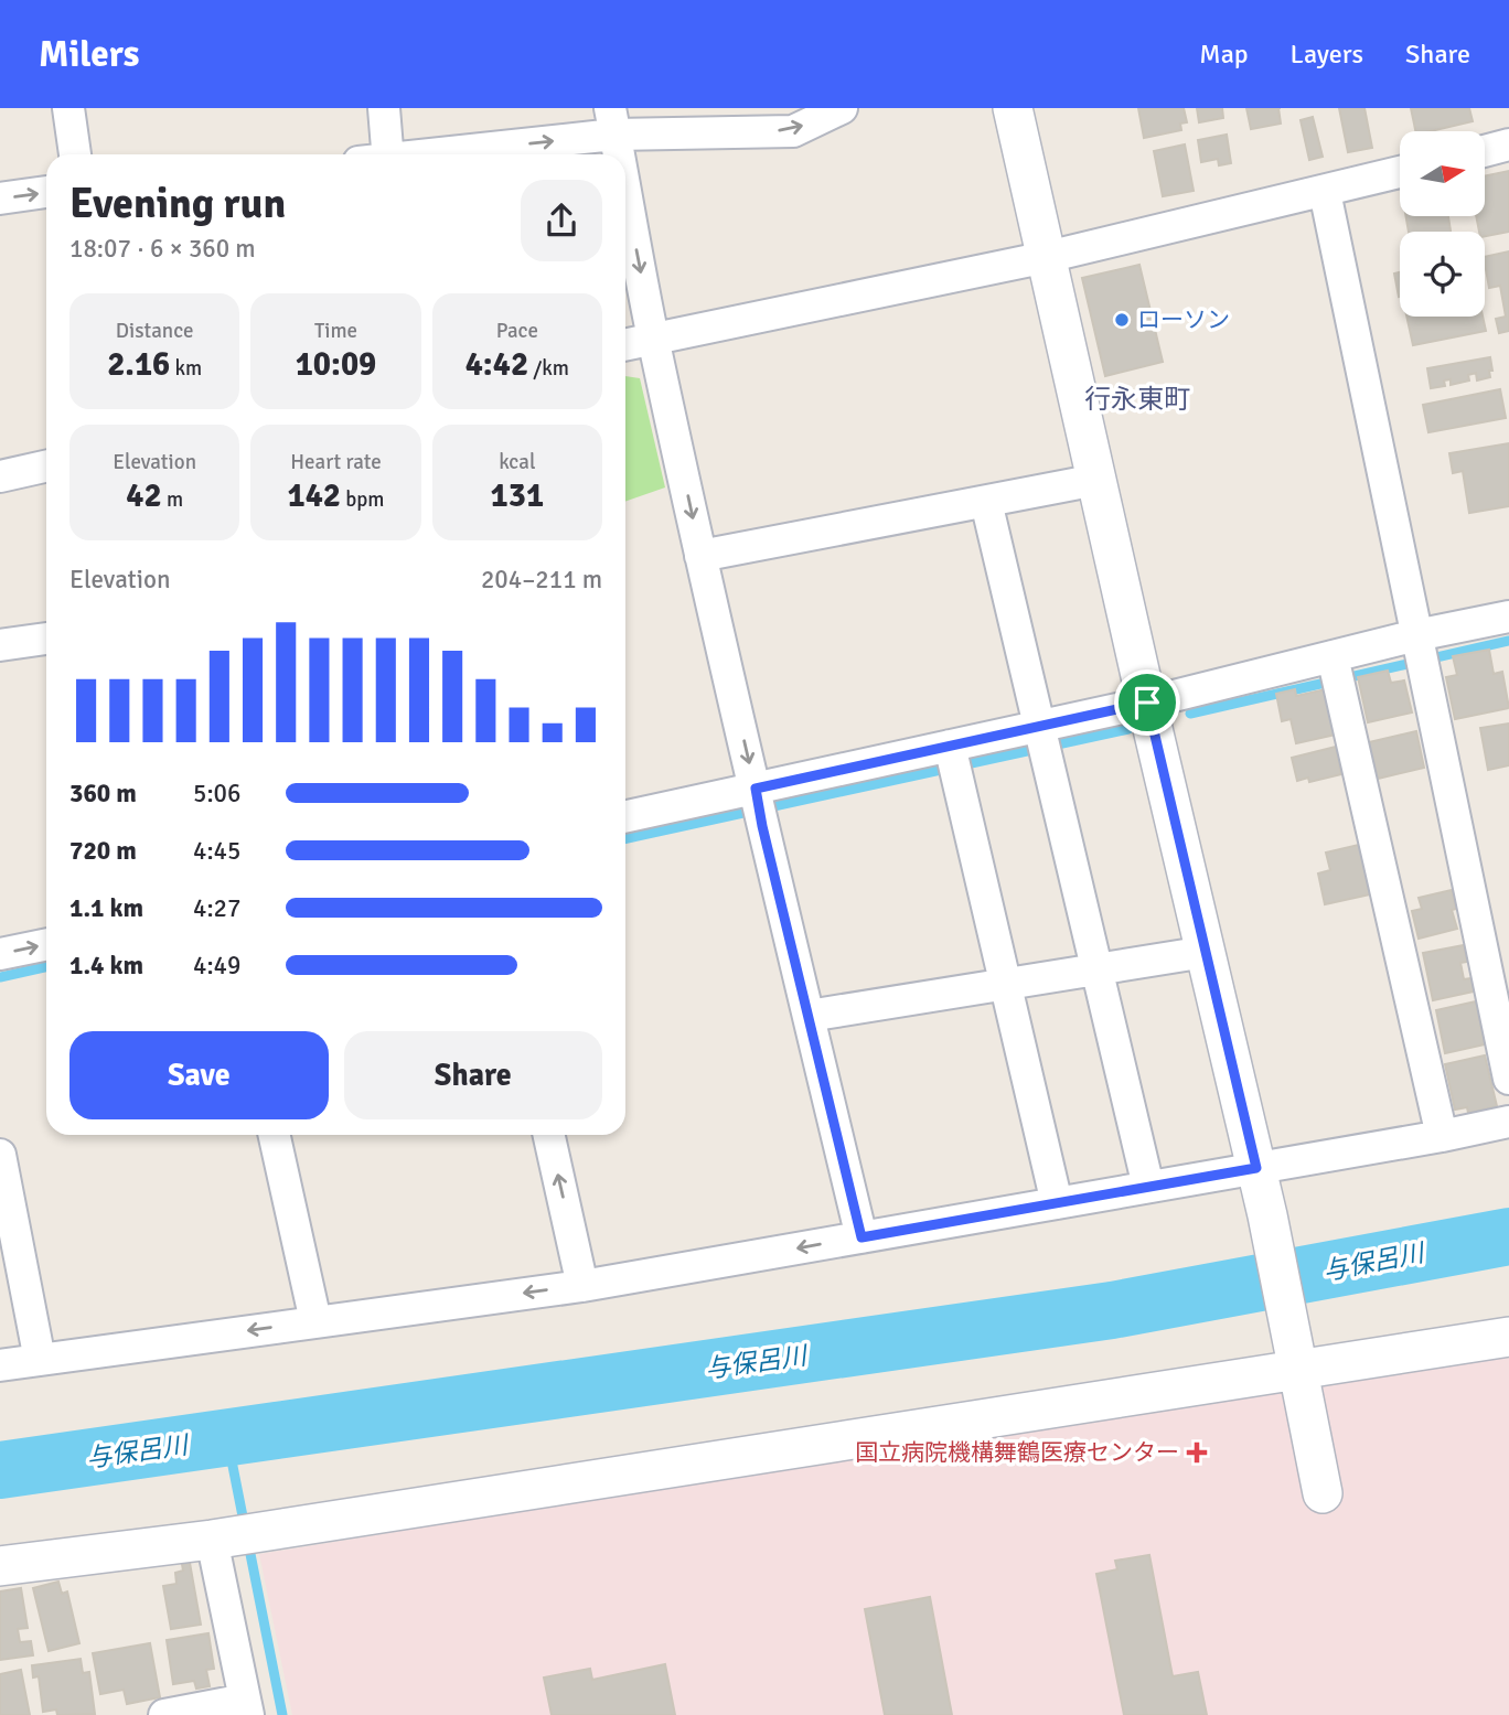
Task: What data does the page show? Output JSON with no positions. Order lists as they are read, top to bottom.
{
  "districts": ["行永東町"],
  "water": ["与保呂川"],
  "places": {
    "other": ["ローソン"],
    "health": ["国立病院機構舞鶴医療センター"]
  },
  "north": "right",
  "page": {
    "header": "Milers",
    "nav": ["Map", "Layers", "Share"],
    "heading": ["Evening run", "18:07 · 6 × 360 m"],
    "stats": [
      ["Distance", "2.16 km"],
      ["Time", "10:09"],
      ["Pace", "4:42 /km"],
      ["Elevation", "42 m"],
      ["Heart rate", "142 bpm"],
      ["kcal", "131"]
    ],
    "chart": ["Elevation", "204–211 m"],
    "list": [
      {
        "name": "360 m",
        "note": "5:06"
      },
      {
        "name": "720 m",
        "note": "4:45"
      },
      {
        "name": "1.1 km",
        "note": "4:27"
      },
      {
        "name": "1.4 km",
        "note": "4:49"
      }
    ],
    "buttons": ["Save", "Share"]
  }
}
